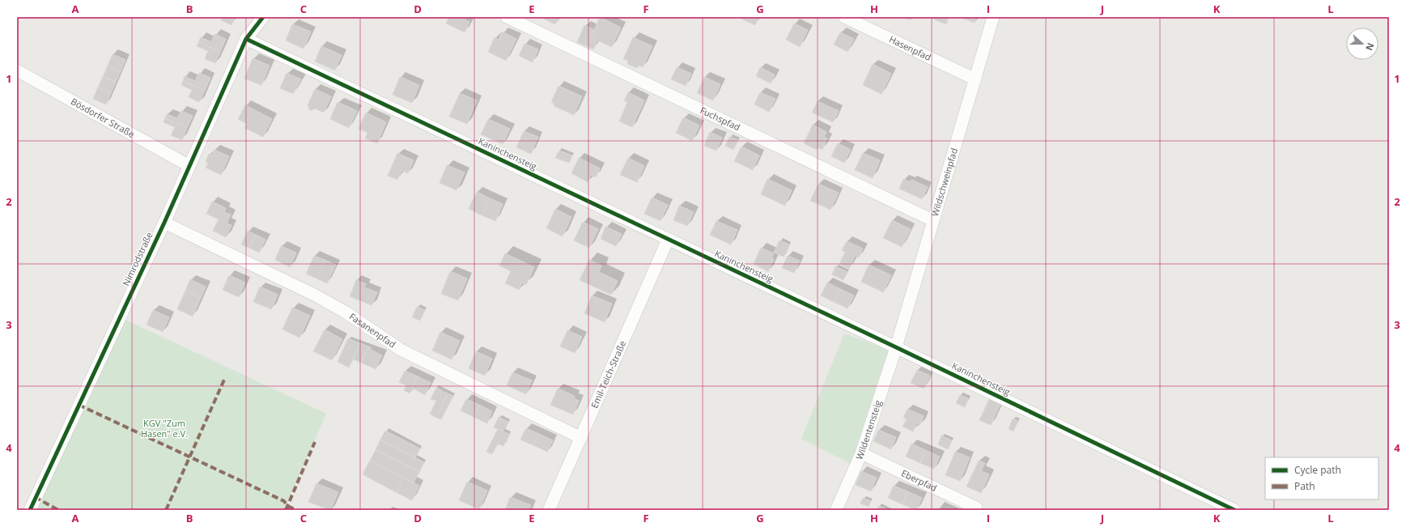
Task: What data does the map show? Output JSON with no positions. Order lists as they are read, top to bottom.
{
  "streets": {
    "street": [
      "Hasenpfad",
      "Bösdorfer Straße",
      "Fuchspfad",
      "Kaninchensteig",
      "Wildschweinpfad",
      "Nimrodstraße",
      "Fasanenpfad",
      "Emil-Teich-Straße",
      "Wildentensteig",
      "Eberpfad"
    ]
  },
  "crossings": [
    ["Hasenpfad", "Wildschweinpfad"],
    ["Bösdorfer Straße", "Nimrodstraße"],
    ["Fuchspfad", "Wildschweinpfad"],
    ["Kaninchensteig", "Wildschweinpfad"],
    ["Kaninchensteig", "Nimrodstraße"],
    ["Kaninchensteig", "Emil-Teich-Straße"],
    ["Kaninchensteig", "Wildentensteig"],
    ["Wildschweinpfad", "Wildentensteig"],
    ["Nimrodstraße", "Fasanenpfad"],
    ["Fasanenpfad", "Emil-Teich-Straße"],
    ["Wildentensteig", "Eberpfad"]
  ],
  "parks": ["KGV \"Zum Hasen\" e.V."],
  "legend": ["Cycle path", "Path"],
  "north": "right",
  "grid": {
    "columns": [
      "A",
      "B",
      "C",
      "D",
      "E",
      "F",
      "G",
      "H",
      "I",
      "J",
      "K",
      "L"
    ],
    "rows": [
      "1",
      "2",
      "3",
      "4"
    ]
  }
}
